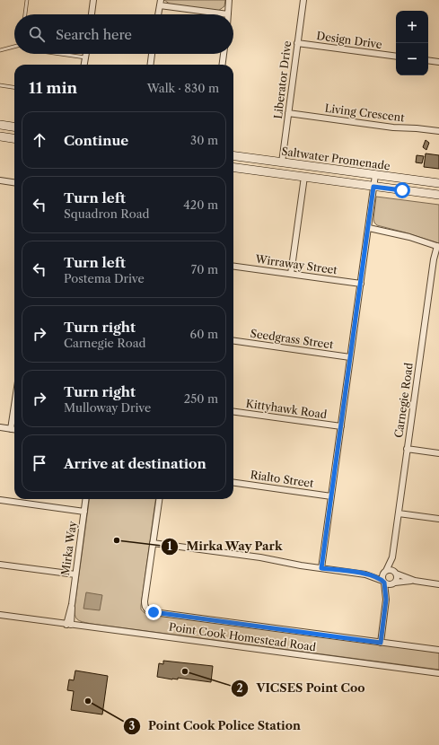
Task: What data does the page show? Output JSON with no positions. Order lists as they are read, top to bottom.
{
  "streets": {
    "street": [
      "Design Drive",
      "Liberator Drive",
      "Living Crescent",
      "Saltwater Promenade",
      "Wirraway Street",
      "Seedgrass Street",
      "Carnegie Road",
      "Kittyhawk Road",
      "Rialto Street",
      "Mirka Way",
      "Point Cook Homestead Road"
    ]
  },
  "crossings": [
    ["Design Drive", "Liberator Drive"],
    ["Liberator Drive", "Living Crescent"],
    ["Liberator Drive", "Saltwater Promenade"],
    ["Mirka Way", "Point Cook Homestead Road"]
  ],
  "places": ["Mirka Way Park", "VICSES Point Coo", "Point Cook Police Station"],
  "page": {
    "map_buttons": ["+", "−"],
    "search": "Search here",
    "heading": ["11 min", "Walk · 830 m"],
    "list": [
      ["Continue", "30 m"],
      ["Turn left", "Squadron Road", "420 m"],
      ["Turn left", "Postema Drive", "70 m"],
      ["Turn right", "Carnegie Road", "60 m"],
      ["Turn right", "Mulloway Drive", "250 m"],
      "Arrive at destination"
    ]
  }
}
